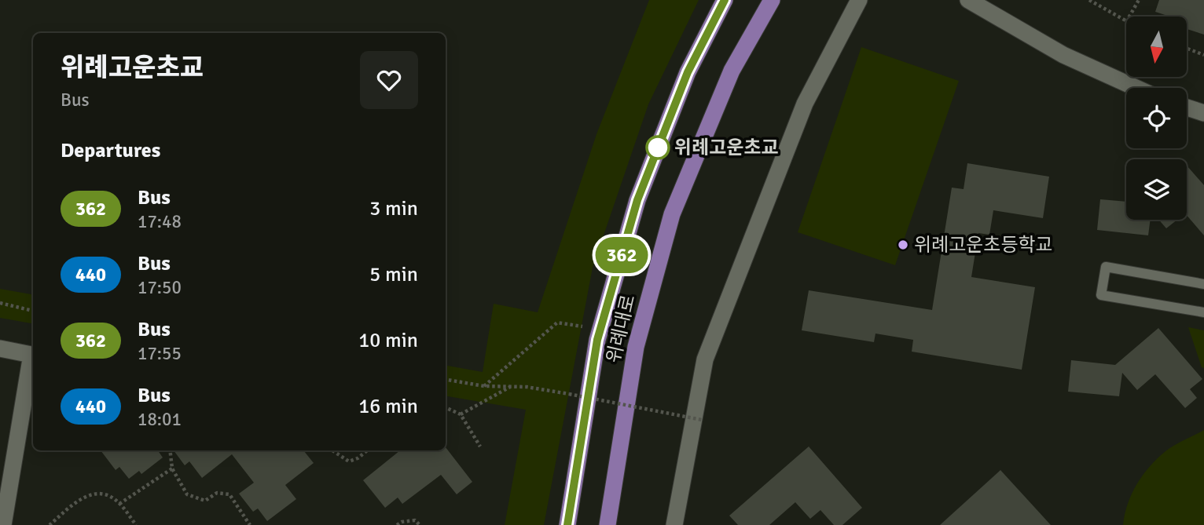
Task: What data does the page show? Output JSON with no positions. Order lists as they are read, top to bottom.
{
  "streets": {
    "main road": ["위례대로"]
  },
  "places": ["위례고운초교", "위례고운초등학교"],
  "lines": ["bus line 362"],
  "north": "bottom",
  "page": {
    "on_map": "362",
    "heading": [
      ["위례고운초교", "Bus"],
      "Departures"
    ],
    "list": [
      {
        "mark": "362",
        "name": "Bus",
        "note": "17:48",
        "value": "3 min"
      },
      {
        "mark": "440",
        "name": "Bus",
        "note": "17:50",
        "value": "5 min"
      },
      {
        "mark": "362",
        "name": "Bus",
        "note": "17:55",
        "value": "10 min"
      },
      {
        "mark": "440",
        "name": "Bus",
        "note": "18:01",
        "value": "16 min"
      }
    ]
  }
}
